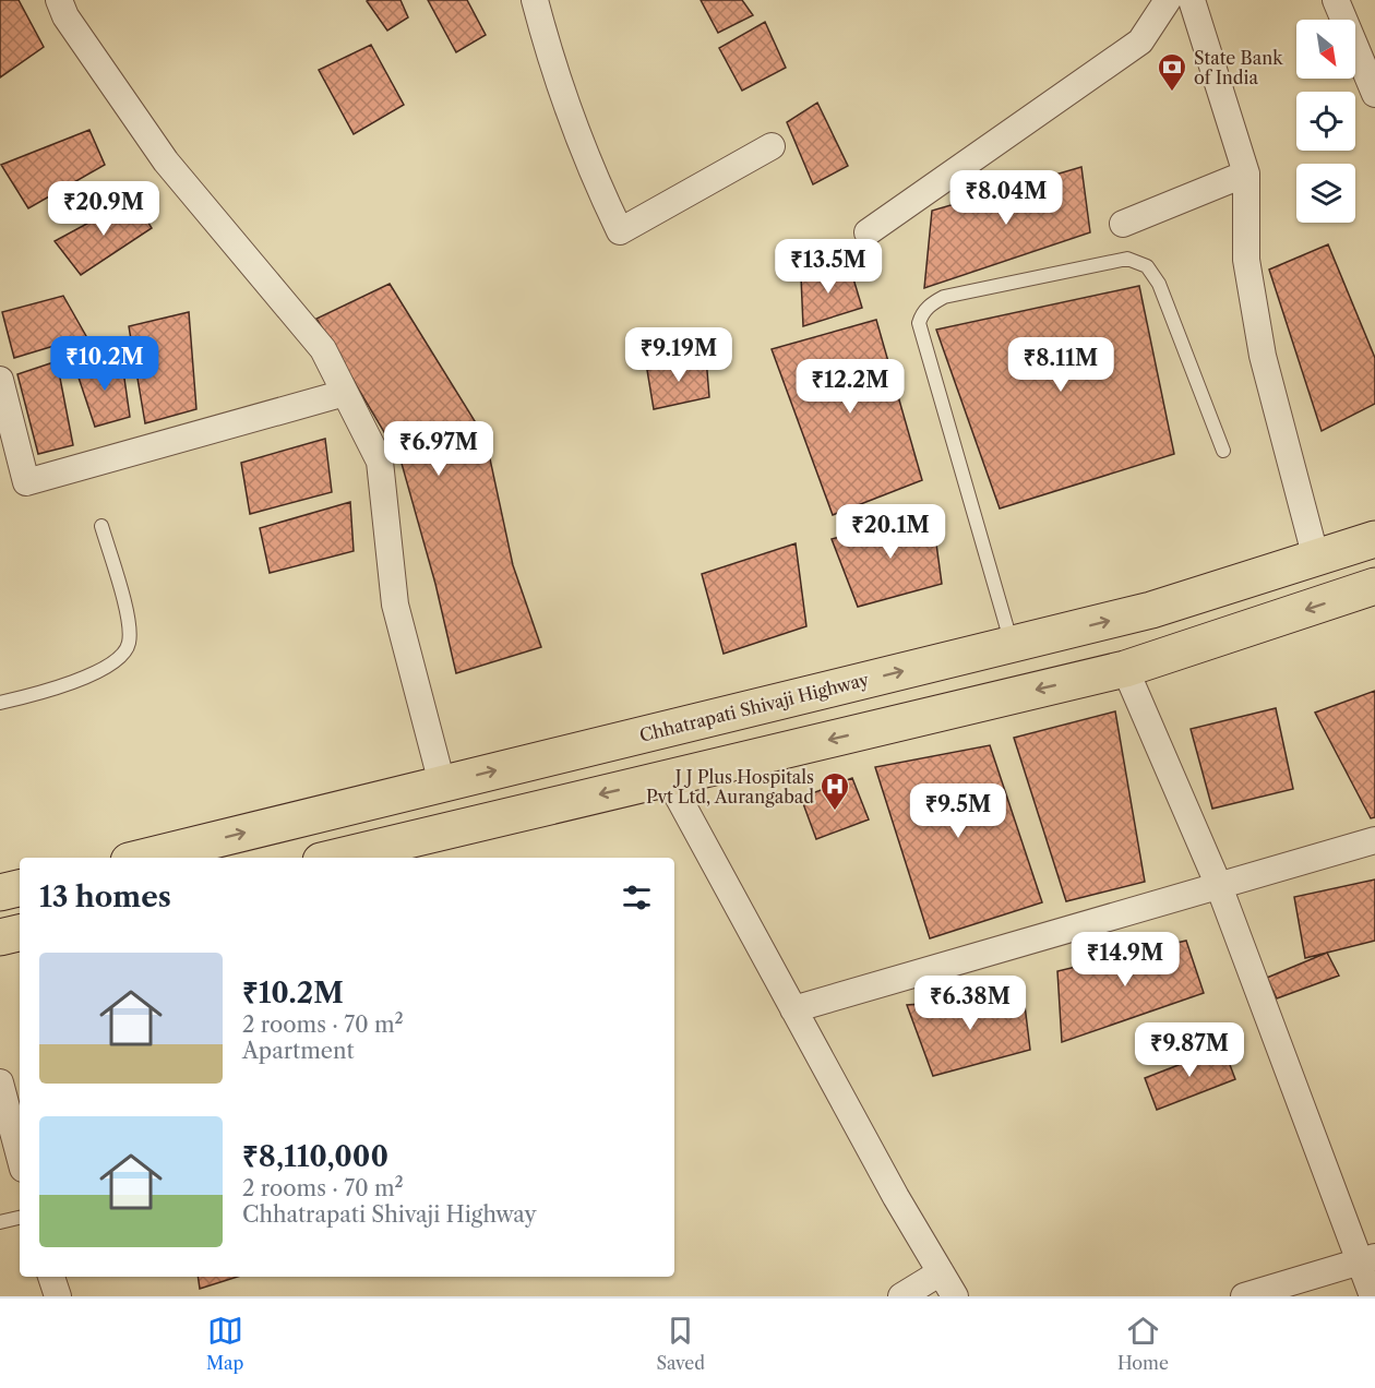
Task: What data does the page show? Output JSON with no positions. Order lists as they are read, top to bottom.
{
  "streets": {
    "highway": ["Chhatrapati Shivaji Highway"]
  },
  "places": {
    "bank": ["State Bank of India"],
    "hospital": ["J J Plus Hospitals Pvt Ltd, Aurangabad"]
  },
  "north": "bottom right",
  "page": {
    "price": [
      "₹8.04M",
      "₹20.9M",
      "₹13.5M",
      "₹9.19M",
      "₹10.2M",
      "₹8.11M",
      "₹12.2M",
      "₹6.97M",
      "₹20.1M",
      "₹9.5M",
      "₹14.9M",
      "₹6.38M",
      "₹9.87M"
    ],
    "heading": "13 homes",
    "list": [
      {
        "name": "₹10.2M",
        "note": "2 rooms · 70 m² · Apartment"
      },
      {
        "name": "₹8,110,000",
        "note": "2 rooms · 70 m² · Chhatrapati Shivaji Highway"
      }
    ],
    "tabs": ["Map", "Saved", "Home"]
  }
}
